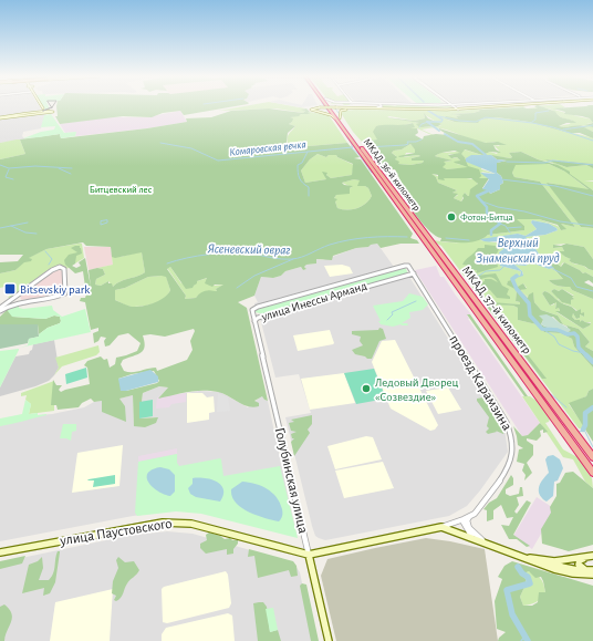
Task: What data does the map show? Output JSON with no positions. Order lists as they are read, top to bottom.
{
  "streets": {
    "highway": ["МКАД, 36-й километр", "МКАД, 37-й километр"],
    "main road": ["Голубинская улица", "улица Паустовского"],
    "street": ["улица Инессы Арманд", "проезд Карамзина"]
  },
  "crossings": [
    ["МКАД, 36-й километр", "МКАД, 37-й километр"],
    ["улица Инессы Арманд", "проезд Карамзина"],
    ["улица Инессы Арманд", "Голубинская улица"],
    ["Голубинская улица", "улица Паустовского"]
  ],
  "water": ["Комаровская речка", "Верхний Знаменский пруд", "Ясеневский овраг"],
  "parks": ["Битцевский лес"],
  "places": {
    "other": ["Фотон-Битца", "Ледовый Дворец «Созвездие»"],
    "transit": ["Bitsevskiy park"]
  }
}
